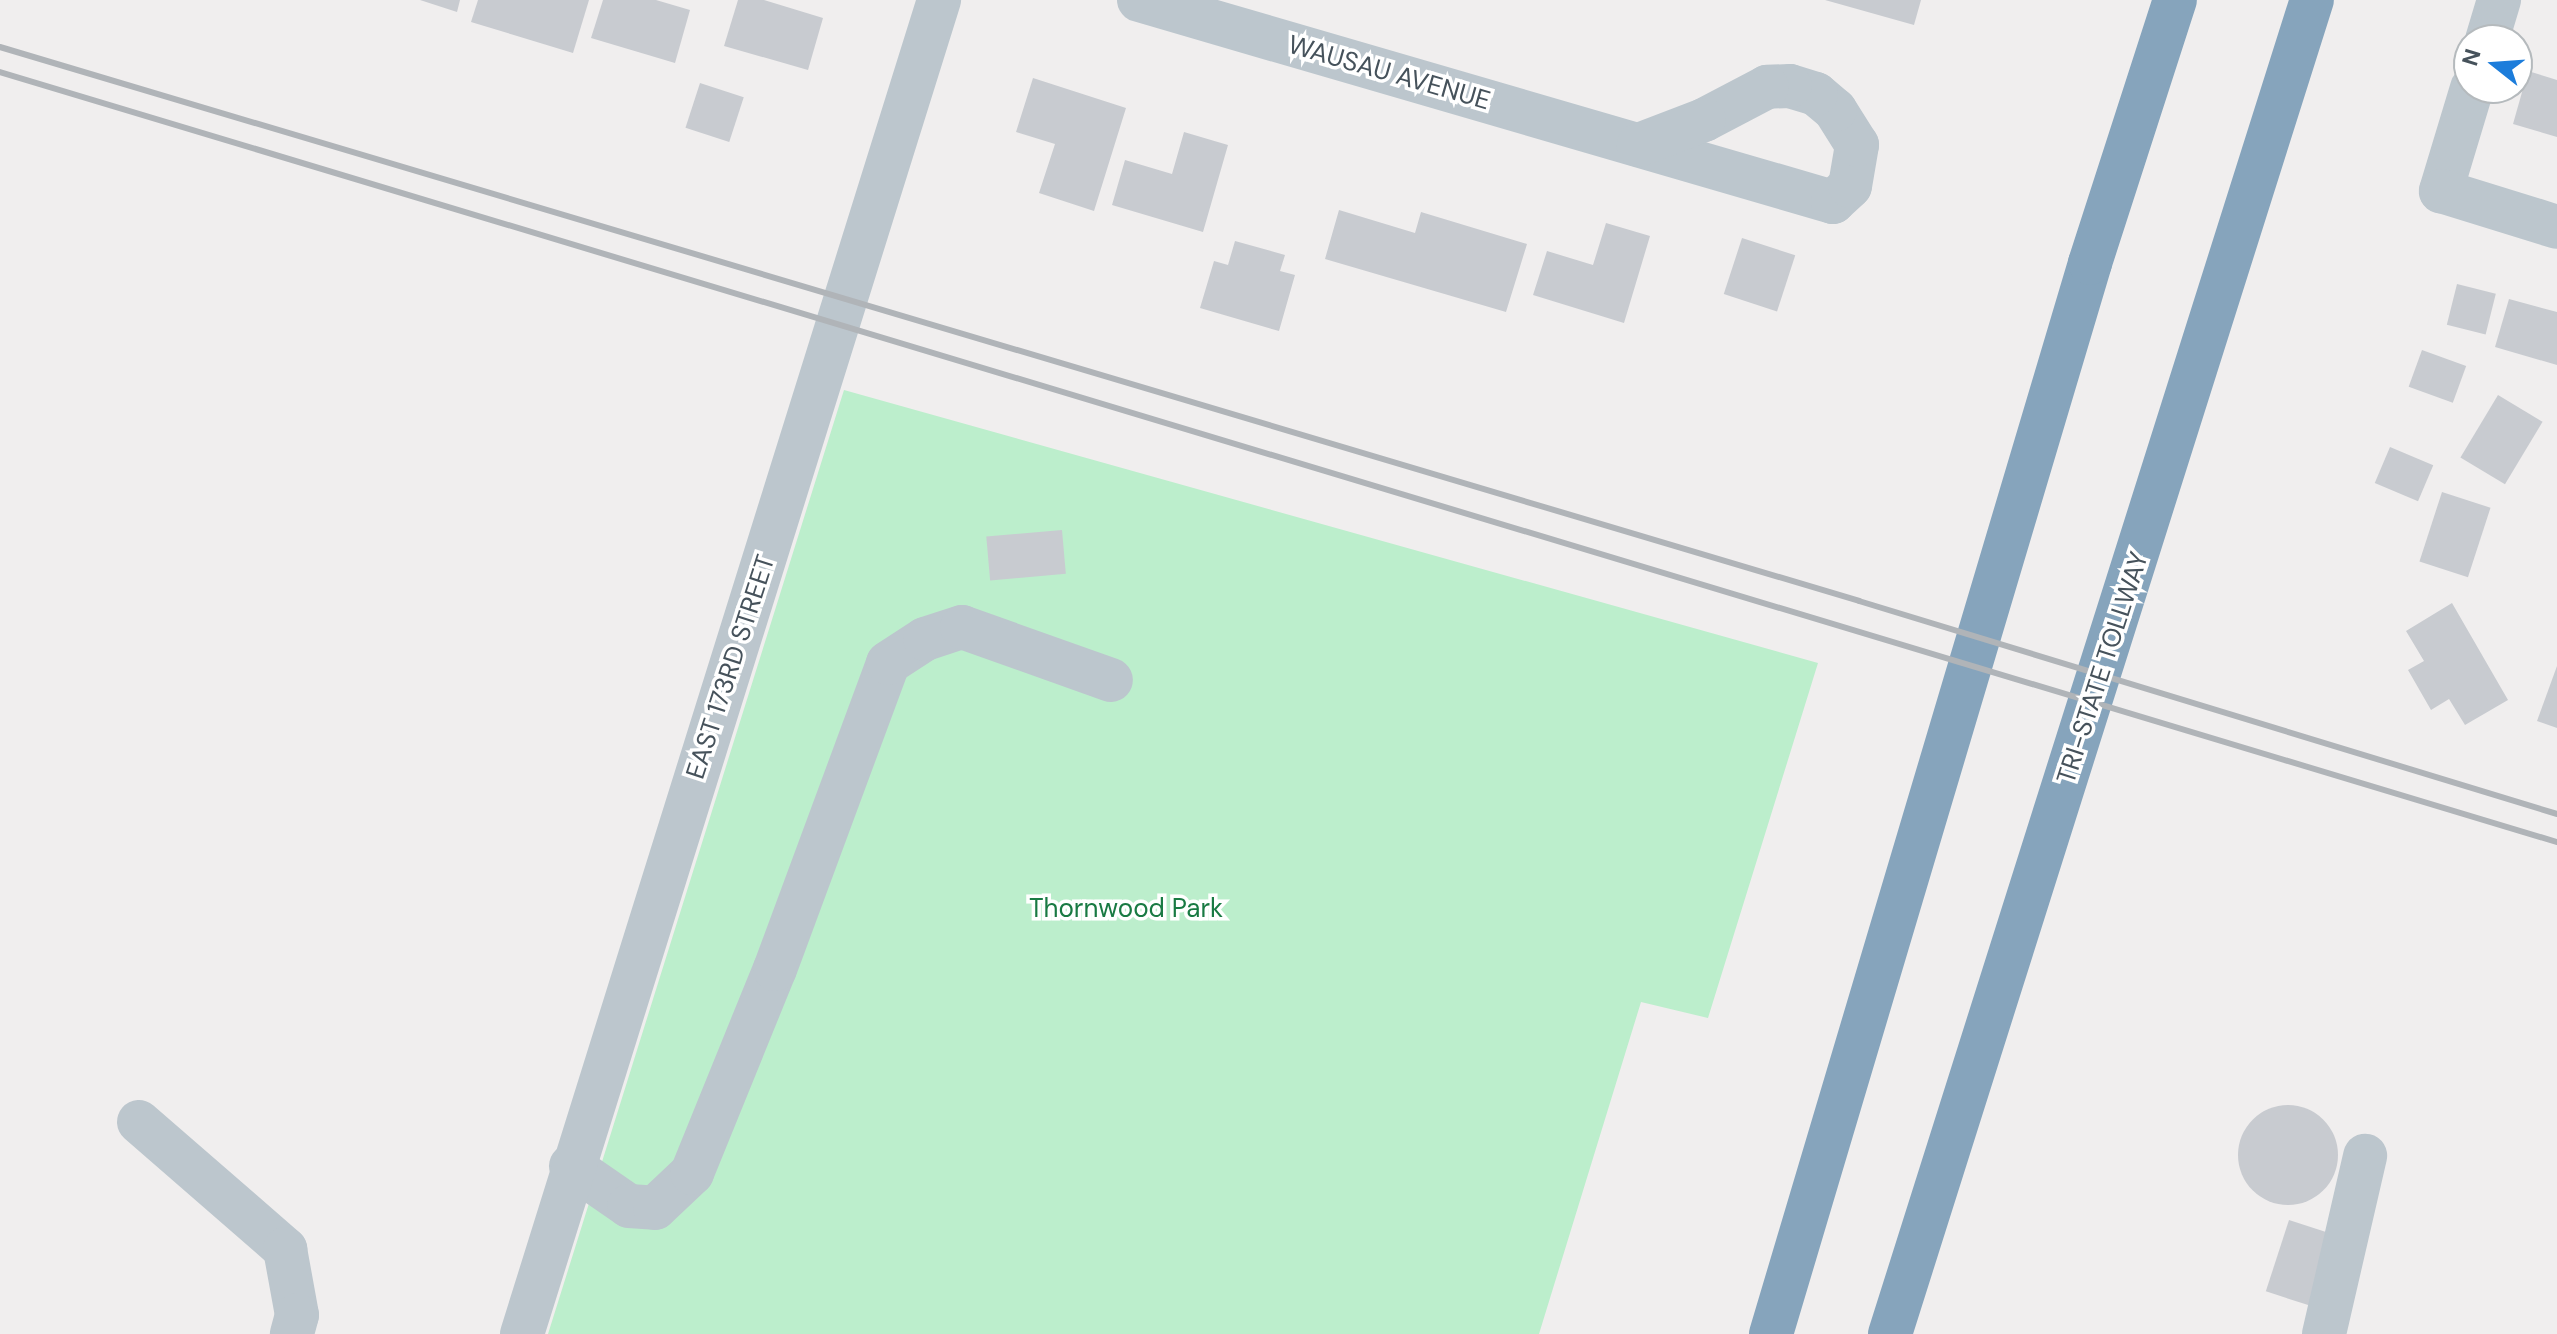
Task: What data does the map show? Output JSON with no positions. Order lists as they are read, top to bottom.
{
  "streets": {
    "highway": ["TRI-STATE TOLLWAY"],
    "street": ["WAUSAU AVENUE", "EAST 173RD STREET"]
  },
  "parks": ["Thornwood Park"],
  "north": "left"
}
